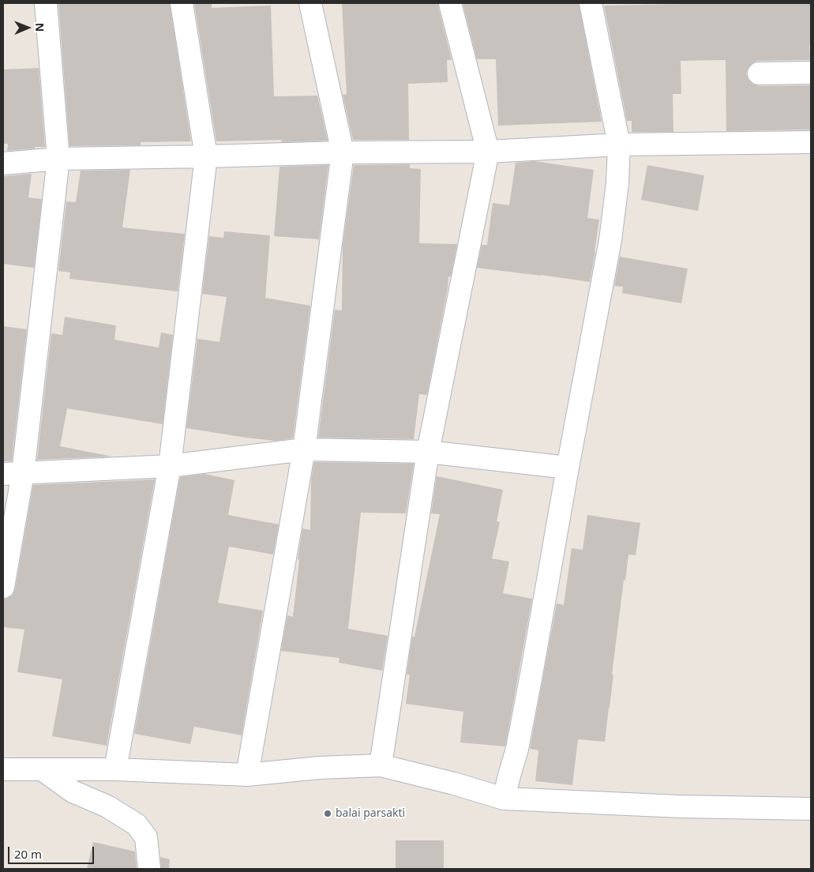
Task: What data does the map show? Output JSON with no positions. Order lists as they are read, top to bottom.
{
  "places": ["balai parsakti"],
  "scale_bar": "20 m",
  "north": "right"
}
